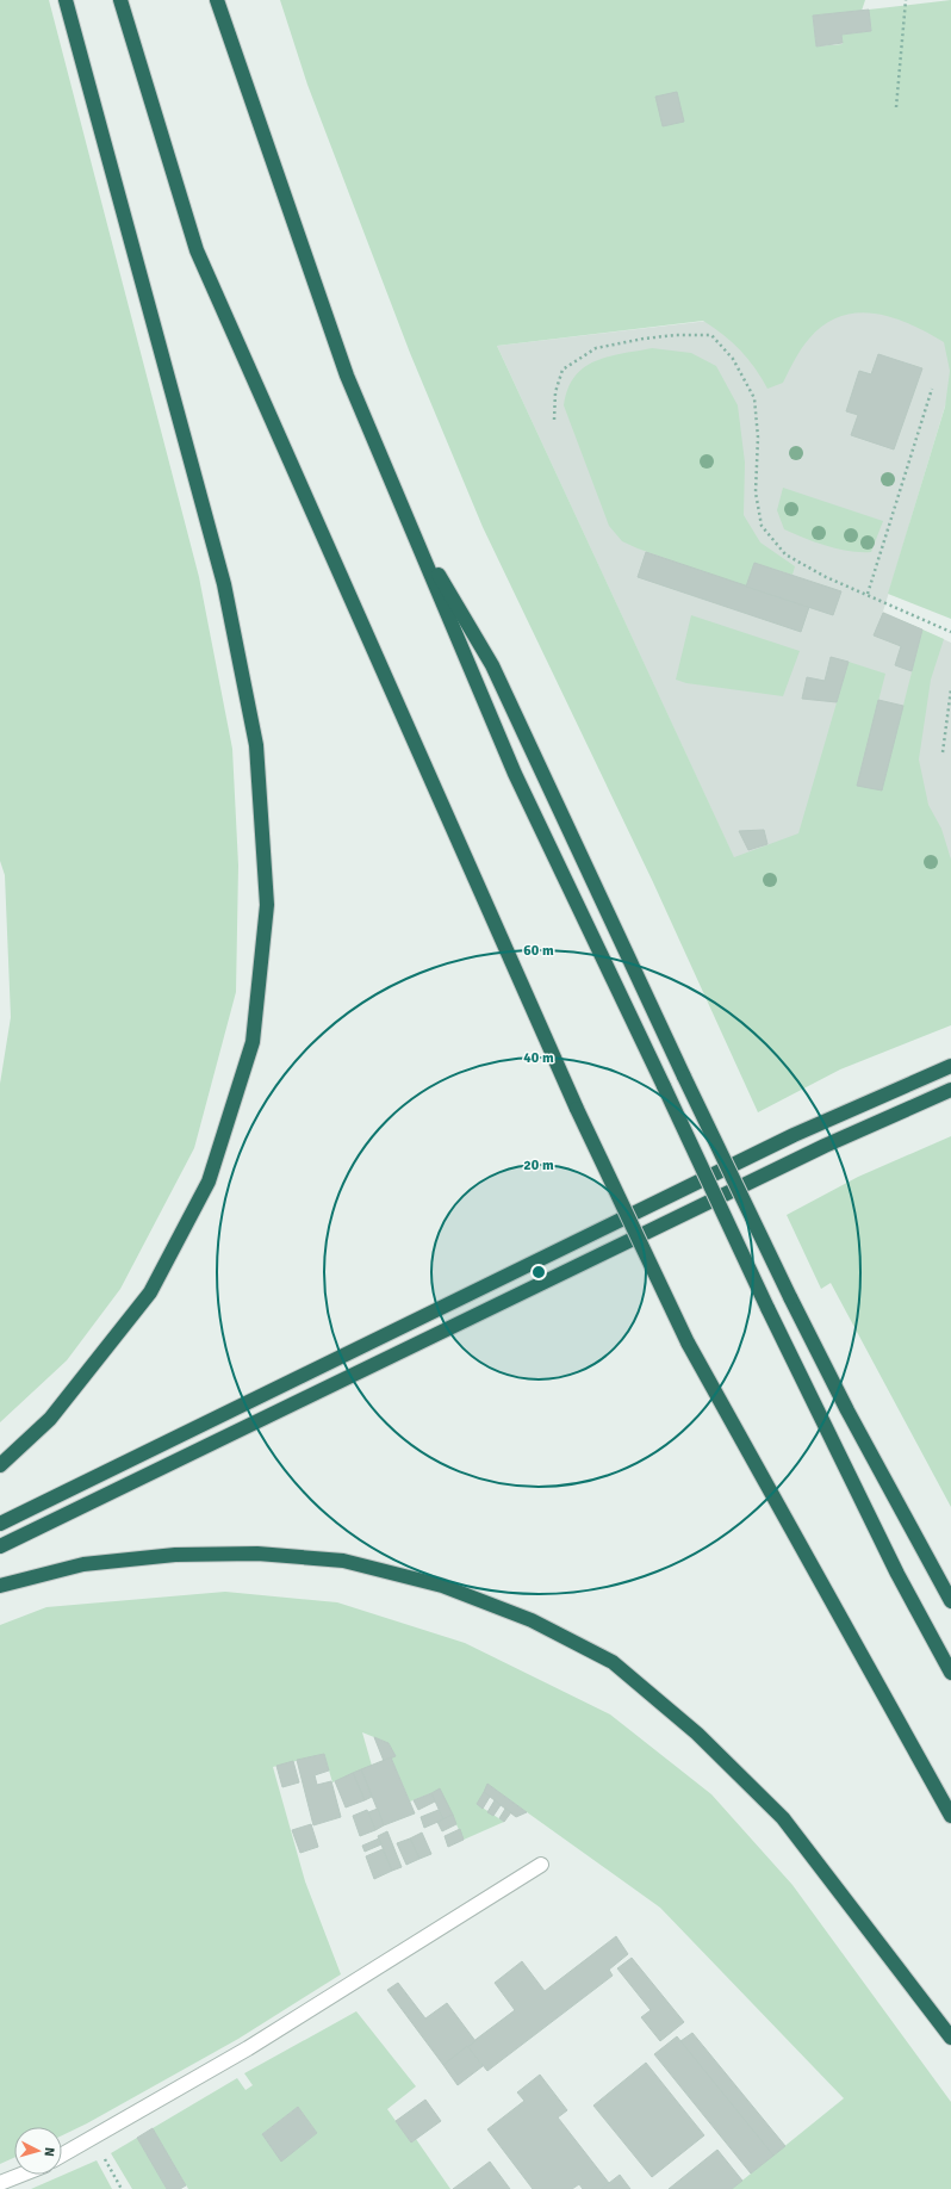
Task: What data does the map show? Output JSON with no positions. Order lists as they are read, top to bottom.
{
  "north": "right",
  "rings": ["60 m", "40 m", "20 m"]
}
